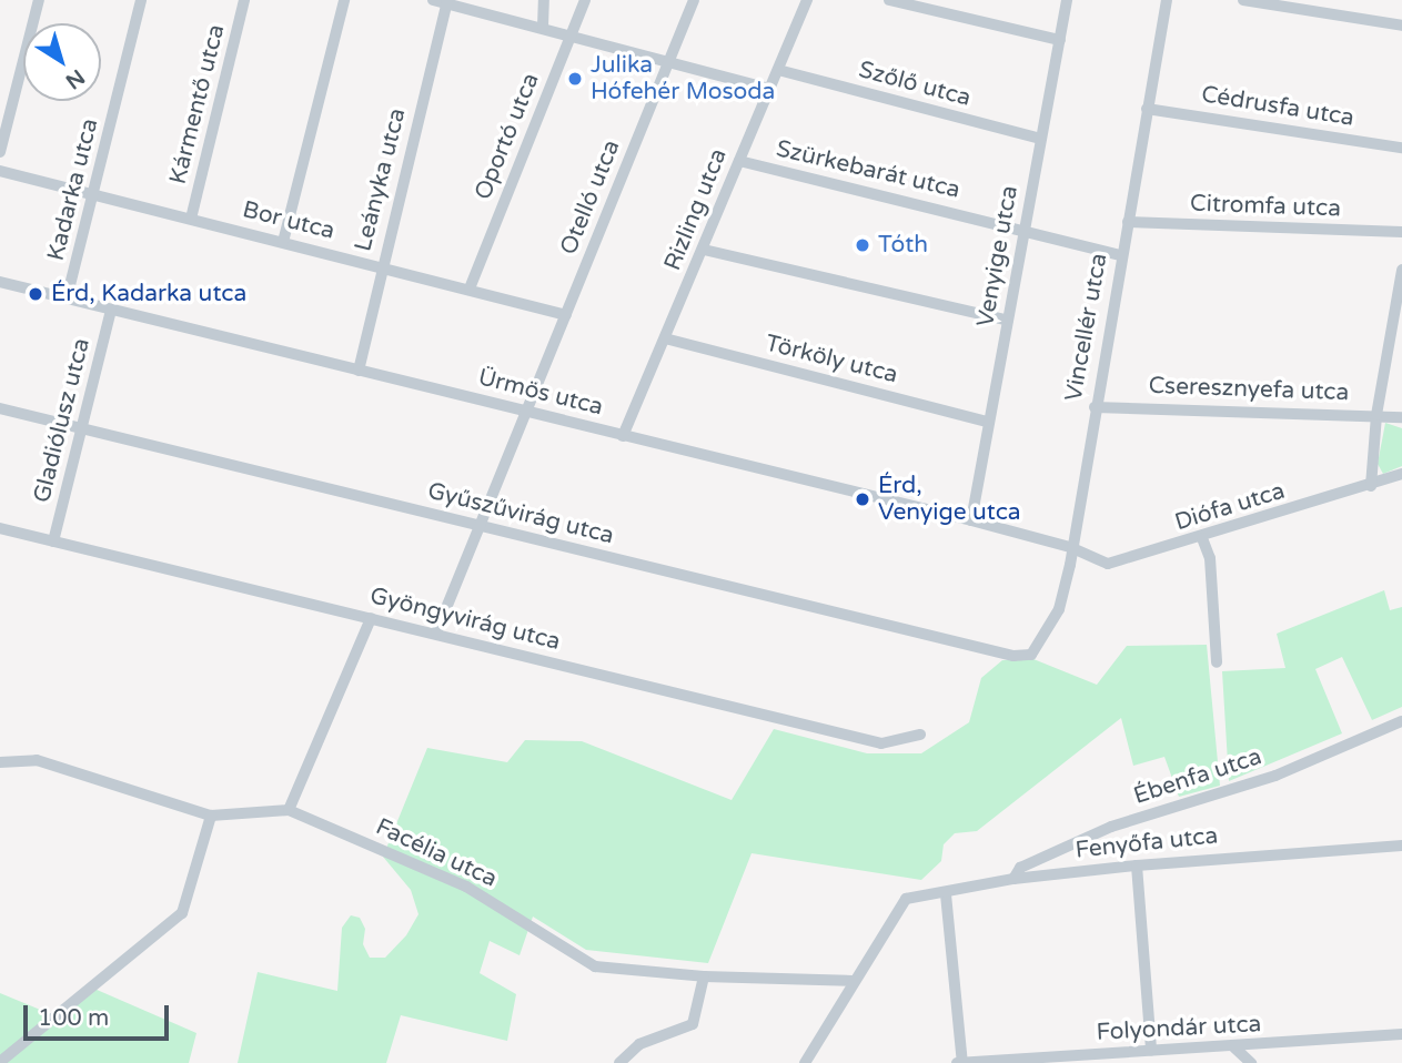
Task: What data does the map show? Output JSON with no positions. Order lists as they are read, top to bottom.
{
  "streets": {
    "street": [
      "Szőlő utca",
      "Kármentő utca",
      "Cédrusfa utca",
      "Oportó utca",
      "Szürkebarát utca",
      "Leányka utca",
      "Kadarka utca",
      "Otelló utca",
      "Citromfa utca",
      "Rizling utca",
      "Bor utca",
      "Venyige utca",
      "Vincellér utca",
      "Törköly utca",
      "Cseresznyefa utca",
      "Ürmös utca",
      "Gladiólusz utca",
      "Diófa utca",
      "Gyűszűvirág utca",
      "Gyöngyvirág utca",
      "Ébenfa utca",
      "Fenyőfa utca",
      "Facélia utca",
      "Folyondár utca"
    ]
  },
  "crossings": [
    ["Szőlő utca", "Rizling utca"],
    ["Szőlő utca", "Venyige utca"],
    ["Kármentő utca", "Bor utca"],
    ["Cédrusfa utca", "Vincellér utca"],
    ["Oportó utca", "Bor utca"],
    ["Szürkebarát utca", "Rizling utca"],
    ["Szürkebarát utca", "Venyige utca"],
    ["Szürkebarát utca", "Vincellér utca"],
    ["Leányka utca", "Bor utca"],
    ["Leányka utca", "Ürmös utca"],
    ["Kadarka utca", "Bor utca"],
    ["Kadarka utca", "Ürmös utca"],
    ["Otelló utca", "Bor utca"],
    ["Otelló utca", "Ürmös utca"],
    ["Otelló utca", "Gyűszűvirág utca"],
    ["Otelló utca", "Gyöngyvirág utca"],
    ["Citromfa utca", "Vincellér utca"],
    ["Rizling utca", "Törköly utca"],
    ["Rizling utca", "Ürmös utca"],
    ["Venyige utca", "Törköly utca"],
    ["Venyige utca", "Ürmös utca"],
    ["Vincellér utca", "Cseresznyefa utca"],
    ["Vincellér utca", "Ürmös utca"],
    ["Vincellér utca", "Diófa utca"],
    ["Vincellér utca", "Gyűszűvirág utca"],
    ["Ürmös utca", "Gladiólusz utca"],
    ["Ürmös utca", "Diófa utca"],
    ["Gladiólusz utca", "Gyűszűvirág utca"],
    ["Gladiólusz utca", "Gyöngyvirág utca"],
    ["Ébenfa utca", "Fenyőfa utca"],
    ["Fenyőfa utca", "Facélia utca"]
  ],
  "places": [
    "Julika Hófehér Mosoda",
    "Tóth",
    "Érd, Kadarka utca",
    "Érd, Venyige utca"
  ],
  "scale_bar": "100 m",
  "north": "bottom right"
}
